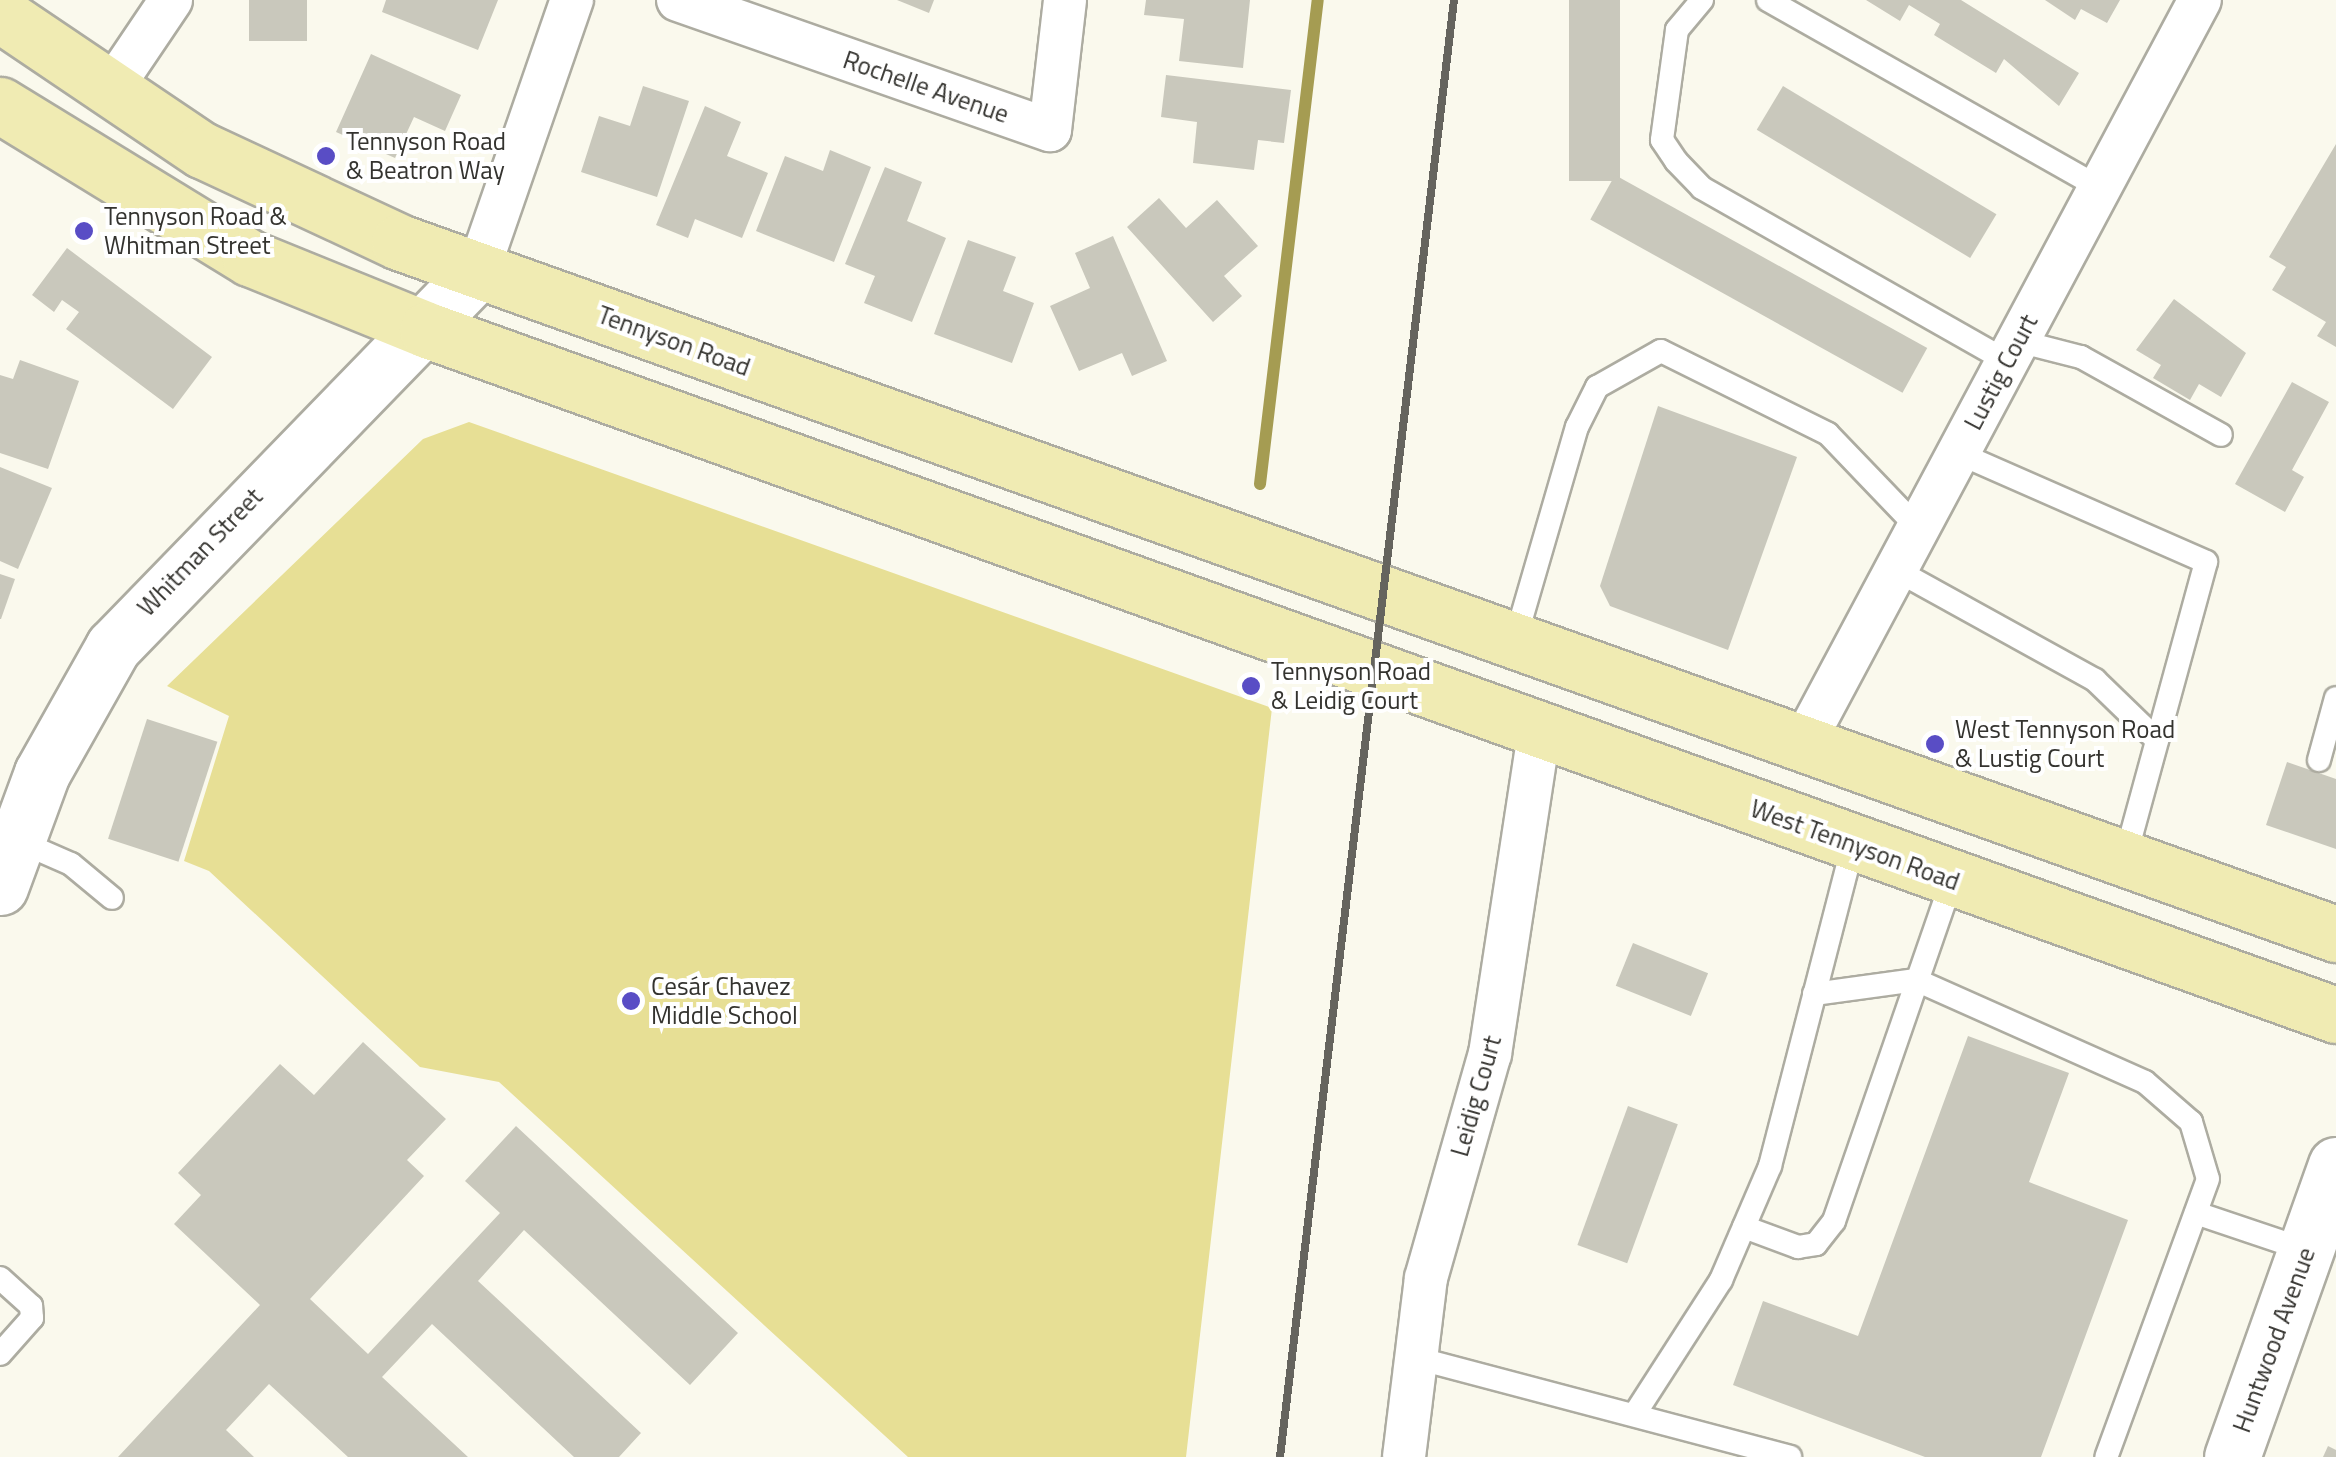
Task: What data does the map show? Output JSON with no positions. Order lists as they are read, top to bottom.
{
  "streets": {
    "main road": ["Tennyson Road", "West Tennyson Road"],
    "street": [
      "Rochelle Avenue",
      "Lustig Court",
      "Whitman Street",
      "Leidig Court",
      "Huntwood Avenue"
    ]
  },
  "crossings": [
    ["Tennyson Road", "Whitman Street"],
    ["Whitman Street", "West Tennyson Road"],
    ["West Tennyson Road", "Leidig Court"]
  ],
  "places": [
    "Tennyson Road & Beatron Way",
    "Tennyson Road & Whitman Street",
    "Tennyson Road & Leidig Court",
    "West Tennyson Road & Lustig Court",
    "Cesár Chavez Middle School"
  ]
}
